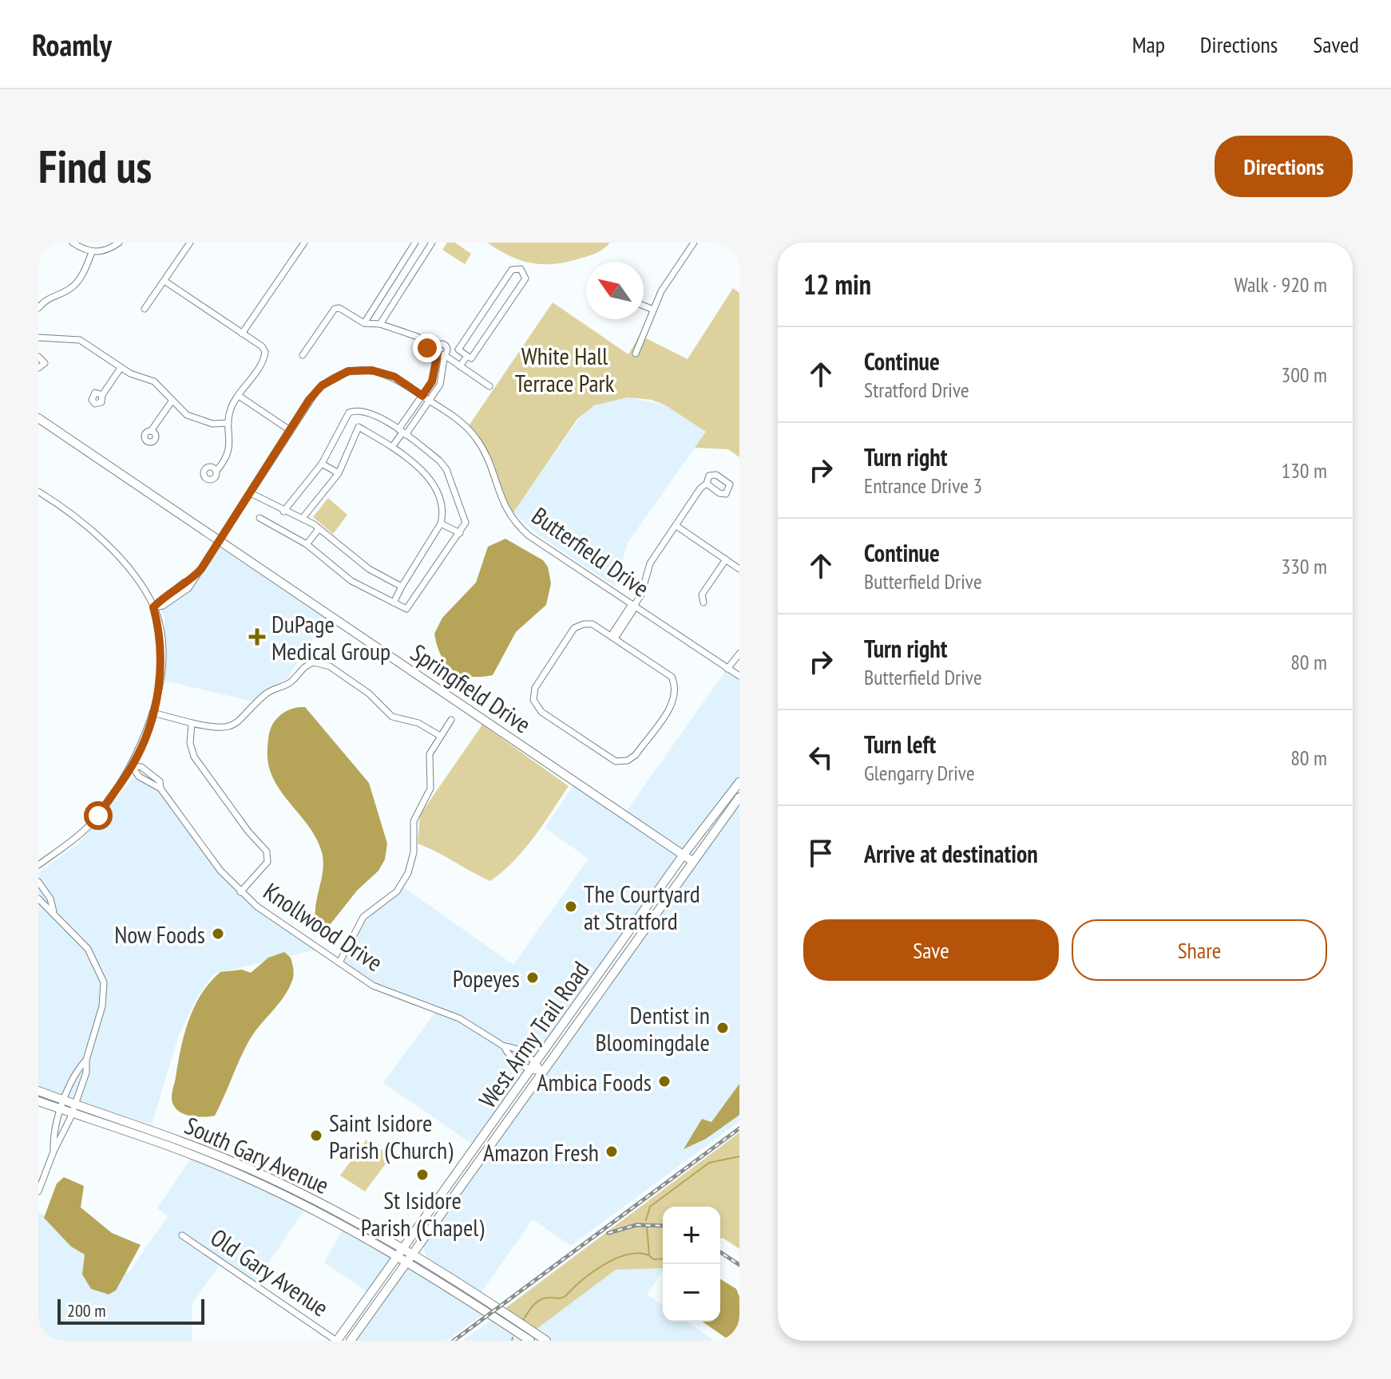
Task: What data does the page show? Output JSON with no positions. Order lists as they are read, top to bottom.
{
  "streets": {
    "main road": ["Springfield Drive", "West Army Trail Road", "South Gary Avenue"],
    "street": ["Butterfield Drive", "Knollwood Drive", "Old Gary Avenue"]
  },
  "crossings": [
    ["Butterfield Drive", "Springfield Drive"],
    ["Springfield Drive", "West Army Trail Road"],
    ["Knollwood Drive", "West Army Trail Road"],
    ["West Army Trail Road", "South Gary Avenue"],
    ["West Army Trail Road", "Old Gary Avenue"]
  ],
  "parks": ["White Hall Terrace Park"],
  "places": {
    "health": ["DuPage Medical Group"],
    "other": [
      "The Courtyard at Stratford",
      "Now Foods",
      "Popeyes",
      "Dentist in Bloomingdale",
      "Ambica Foods",
      "Saint Isidore Parish (Church)",
      "Amazon Fresh",
      "St Isidore Parish (Chapel)"
    ]
  },
  "scale_bar": "200 m",
  "north": "top left",
  "page": {
    "header": "Roamly",
    "nav": ["Map", "Directions", "Saved"],
    "buttons": [
      "Directions",
      ["Save", "Share"]
    ],
    "title": "Find us",
    "heading": ["12 min", "Walk · 920 m"],
    "list": [
      ["Continue", "Stratford Drive", "300 m"],
      ["Turn right", "Entrance Drive 3", "130 m"],
      ["Continue", "Butterfield Drive", "330 m"],
      ["Turn right", "Butterfield Drive", "80 m"],
      ["Turn left", "Glengarry Drive", "80 m"],
      "Arrive at destination"
    ],
    "map_buttons": ["+", "−"],
    "scale": "200 m"
  }
}
